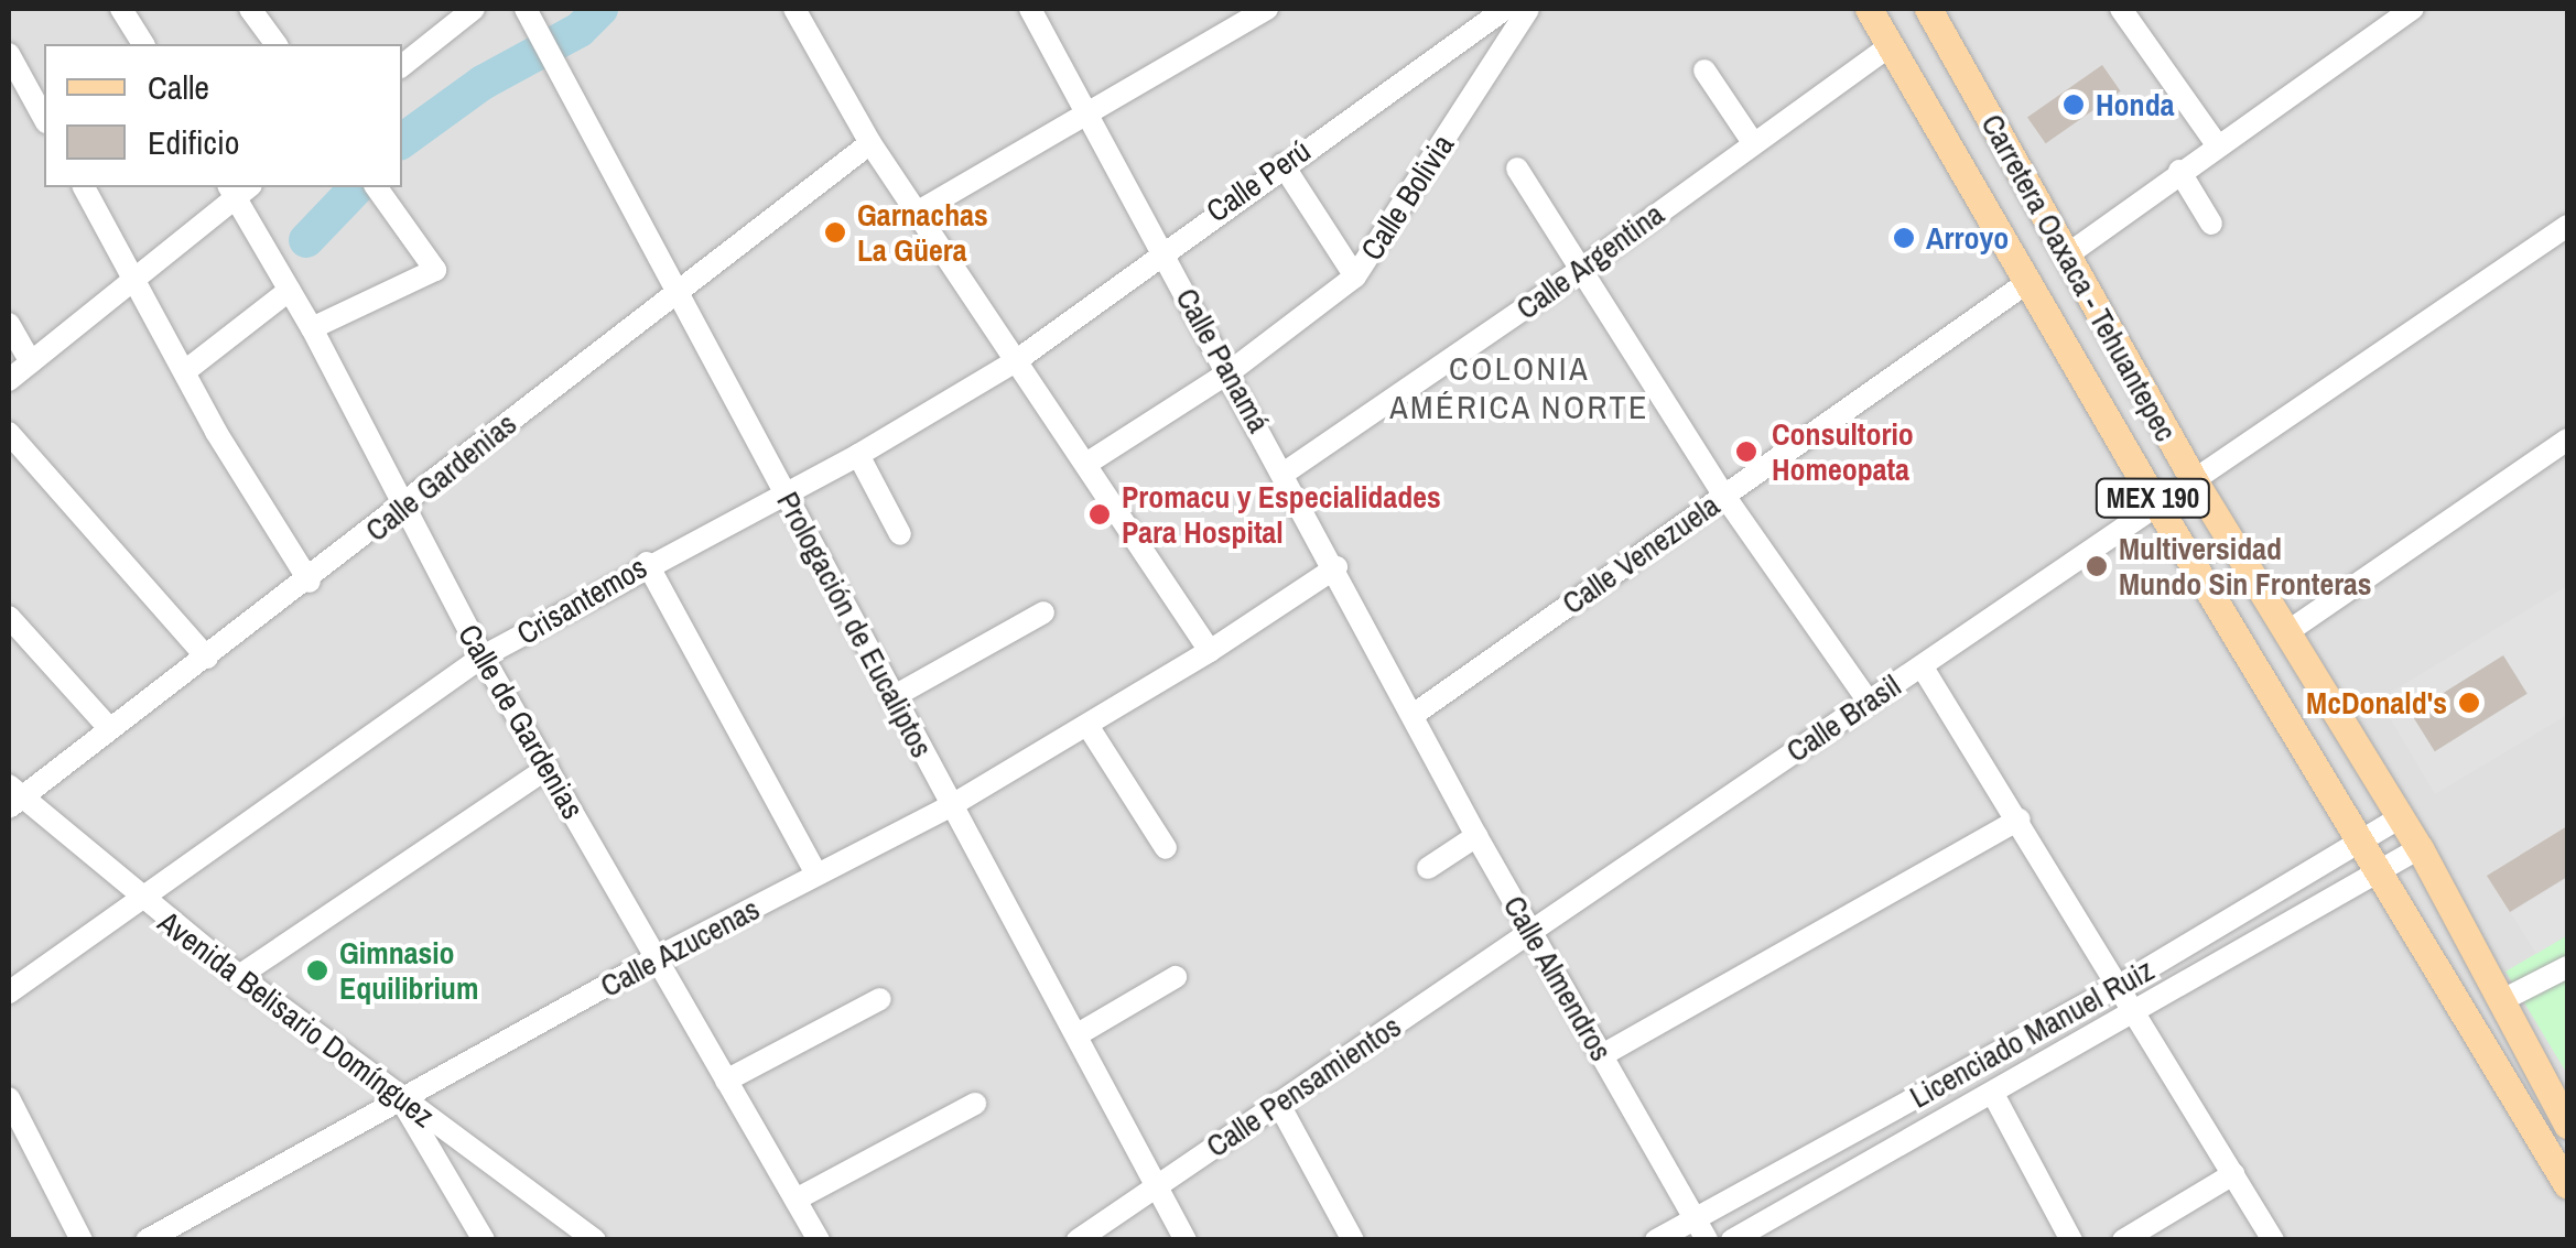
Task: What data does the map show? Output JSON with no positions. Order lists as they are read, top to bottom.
{
  "streets": {
    "main road": ["Carretera Oaxaca - Tehuantepec", "MEX 190"],
    "street": [
      "Calle Perú",
      "Calle Bolivia",
      "Calle Argentina",
      "Calle Panamá",
      "Calle Gardenias",
      "Calle Venezuela",
      "Crisantemos",
      "Prologación de Eucaliptos",
      "Calle Brasil",
      "Calle de Gardenias",
      "Calle Azucenas",
      "Calle Almendros",
      "Avenida Belisario Domínguez",
      "Licenciado Manuel Ruiz",
      "Calle Pensamientos"
    ]
  },
  "crossings": [
    ["Calle Perú", "Calle Panamá"],
    ["Calle Perú", "Crisantemos"],
    ["Calle Bolivia", "Calle Panamá"],
    ["Calle Argentina", "Carretera Oaxaca - Tehuantepec"],
    ["Calle Argentina", "Calle Panamá"],
    ["Carretera Oaxaca - Tehuantepec", "MEX 190"],
    ["Carretera Oaxaca - Tehuantepec", "Calle Venezuela"],
    ["Carretera Oaxaca - Tehuantepec", "Calle Brasil"],
    ["Carretera Oaxaca - Tehuantepec", "Licenciado Manuel Ruiz"],
    ["Calle Panamá", "Calle Venezuela"],
    ["Calle Panamá", "Calle Azucenas"],
    ["Calle Panamá", "Calle Almendros"],
    ["Calle Gardenias", "Prologación de Eucaliptos"],
    ["Calle Gardenias", "Calle de Gardenias"],
    ["Calle Gardenias", "Avenida Belisario Domínguez"],
    ["Calle Venezuela", "Calle Almendros"],
    ["Crisantemos", "Prologación de Eucaliptos"],
    ["Crisantemos", "Calle de Gardenias"],
    ["Crisantemos", "Avenida Belisario Domínguez"],
    ["Prologación de Eucaliptos", "Calle Azucenas"],
    ["Prologación de Eucaliptos", "Calle Pensamientos"],
    ["Calle Brasil", "Calle Almendros"],
    ["Calle Brasil", "Calle Pensamientos"],
    ["Calle de Gardenias", "Calle Azucenas"],
    ["Calle Azucenas", "Avenida Belisario Domínguez"],
    ["Calle Almendros", "Licenciado Manuel Ruiz"],
    ["Calle Almendros", "Calle Pensamientos"]
  ],
  "districts": ["COLONIA AMÉRICA NORTE"],
  "places": [
    "Honda",
    "Garnachas La Güera",
    "Arroyo",
    "Consultorio Homeopata",
    "Promacu y Especialidades Para Hospital",
    "Multiversidad Mundo Sin Fronteras",
    "McDonald's",
    "Gimnasio Equilibrium"
  ],
  "legend": ["Calle", "Edificio"]
}
